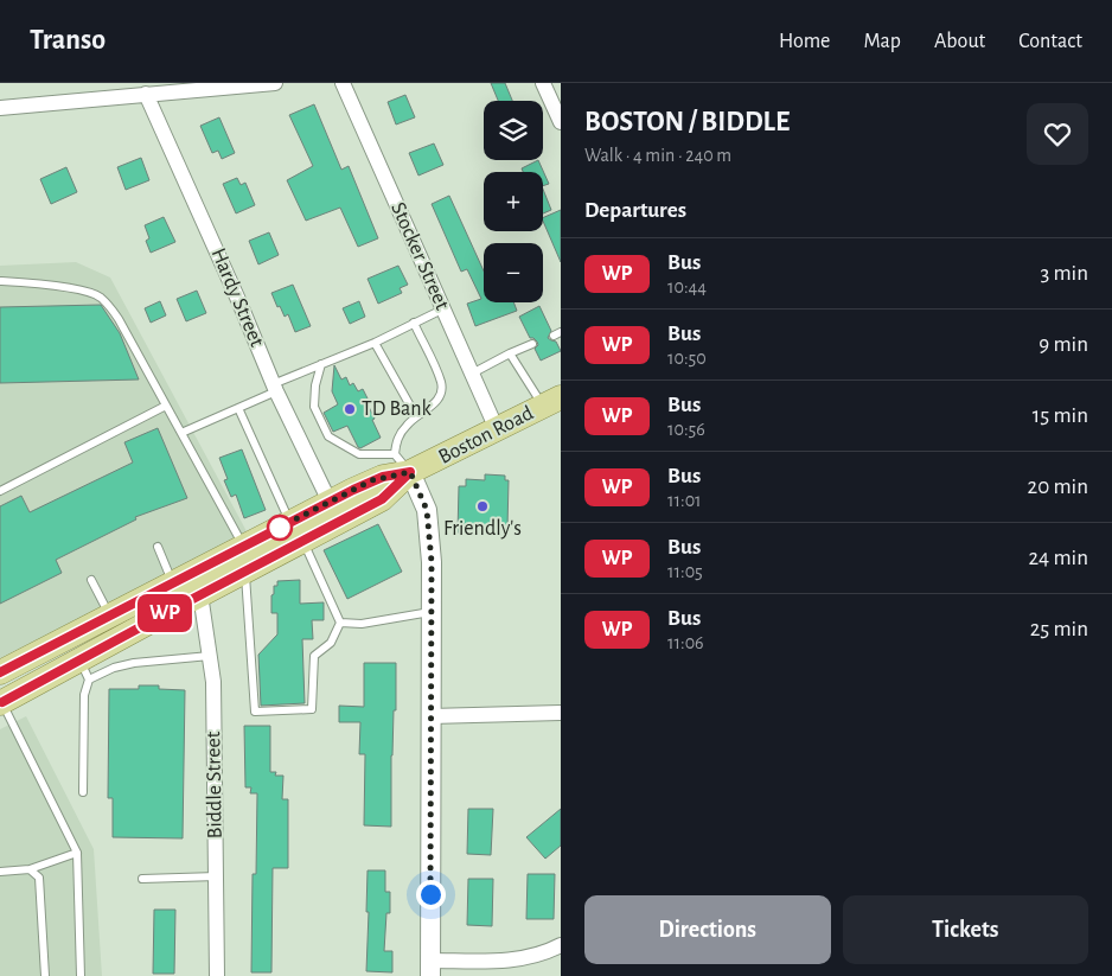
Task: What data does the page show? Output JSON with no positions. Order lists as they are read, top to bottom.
{
  "streets": {
    "main road": ["Boston Road"],
    "street": ["Stocker Street", "Hardy Street", "Biddle Street"]
  },
  "crossings": [
    ["Stocker Street", "Boston Road"],
    ["Hardy Street", "Boston Road"],
    ["Boston Road", "Biddle Street"]
  ],
  "places": ["TD Bank", "Friendly's"],
  "lines": ["bus line WP"],
  "page": {
    "header": "Transo",
    "nav": [
      "Home",
      "Map",
      "About",
      "Contact"
    ],
    "on_map": "WP",
    "heading": [
      ["BOSTON / BIDDLE", "Walk · 4 min · 240 m"],
      "Departures"
    ],
    "map_buttons": ["+", "−"],
    "list": [
      {
        "mark": "WP",
        "name": "Bus",
        "note": "10:44",
        "value": "3 min"
      },
      {
        "mark": "WP",
        "name": "Bus",
        "note": "10:50",
        "value": "9 min"
      },
      {
        "mark": "WP",
        "name": "Bus",
        "note": "10:56",
        "value": "15 min"
      },
      {
        "mark": "WP",
        "name": "Bus",
        "note": "11:01",
        "value": "20 min"
      },
      {
        "mark": "WP",
        "name": "Bus",
        "note": "11:05",
        "value": "24 min"
      },
      {
        "mark": "WP",
        "name": "Bus",
        "note": "11:06",
        "value": "25 min"
      }
    ],
    "buttons": ["Directions", "Tickets"]
  }
}
